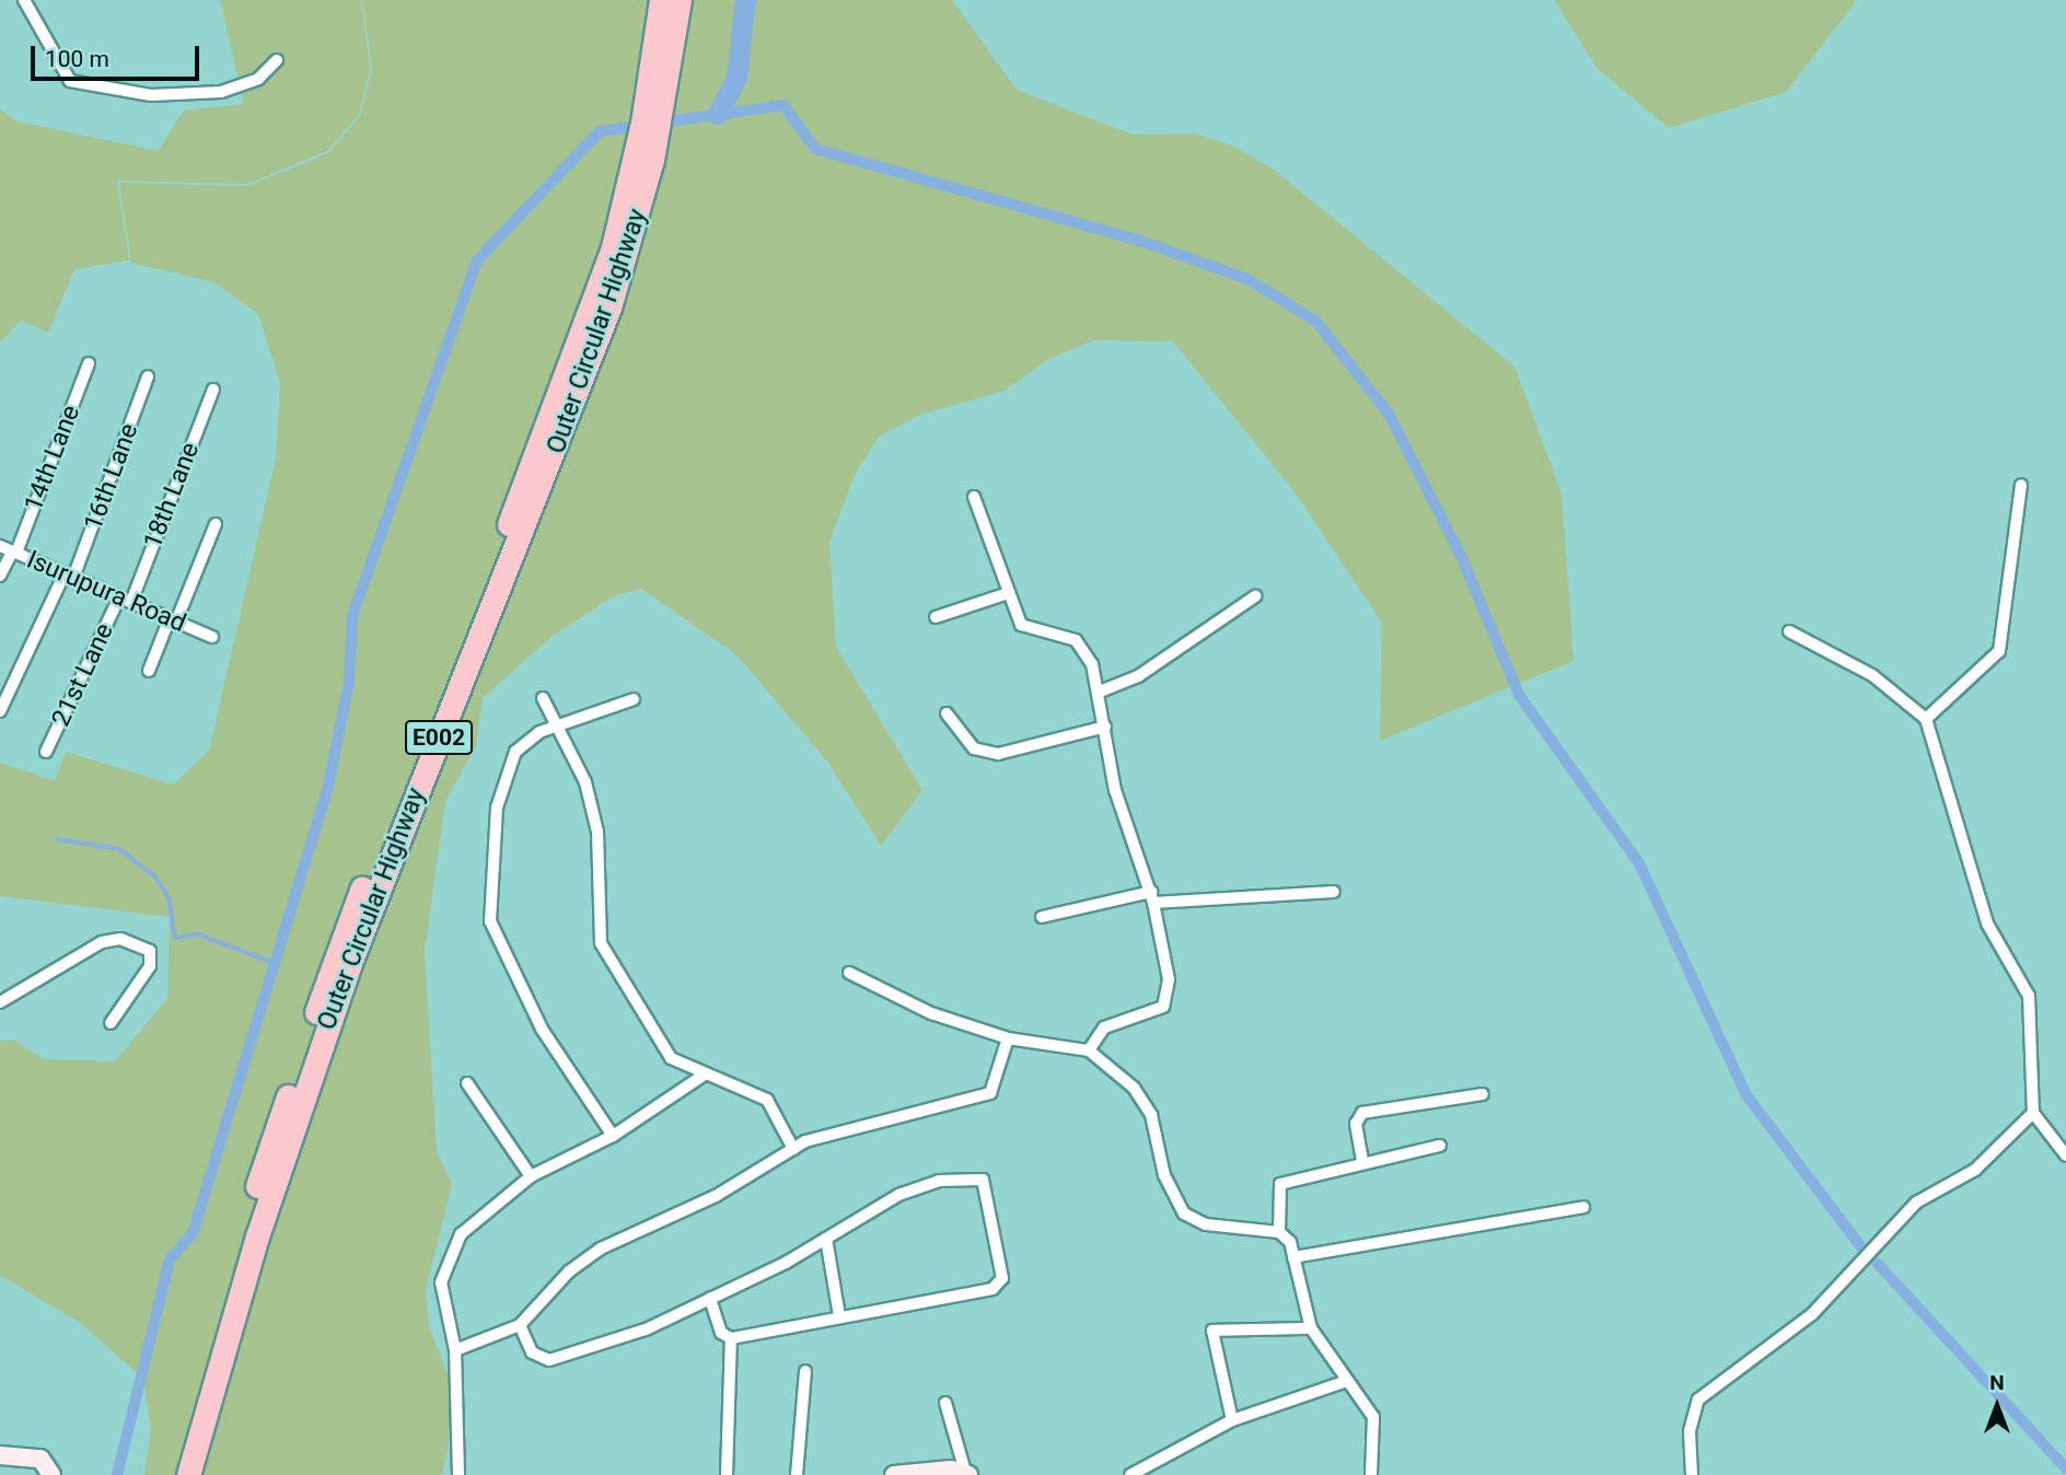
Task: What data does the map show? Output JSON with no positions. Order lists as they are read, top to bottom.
{
  "streets": {
    "highway": ["Outer Circular Highway", "E002"],
    "street": [
      "14th Lane",
      "16th Lane",
      "18th Lane",
      "Isurupura Road",
      "21st Lane"
    ]
  },
  "crossings": [
    ["14th Lane", "Isurupura Road"],
    ["16th Lane", "Isurupura Road"],
    ["18th Lane", "Isurupura Road"],
    ["18th Lane", "21st Lane"],
    ["Isurupura Road", "21st Lane"]
  ],
  "scale_bar": "100 m",
  "north": "top"
}
